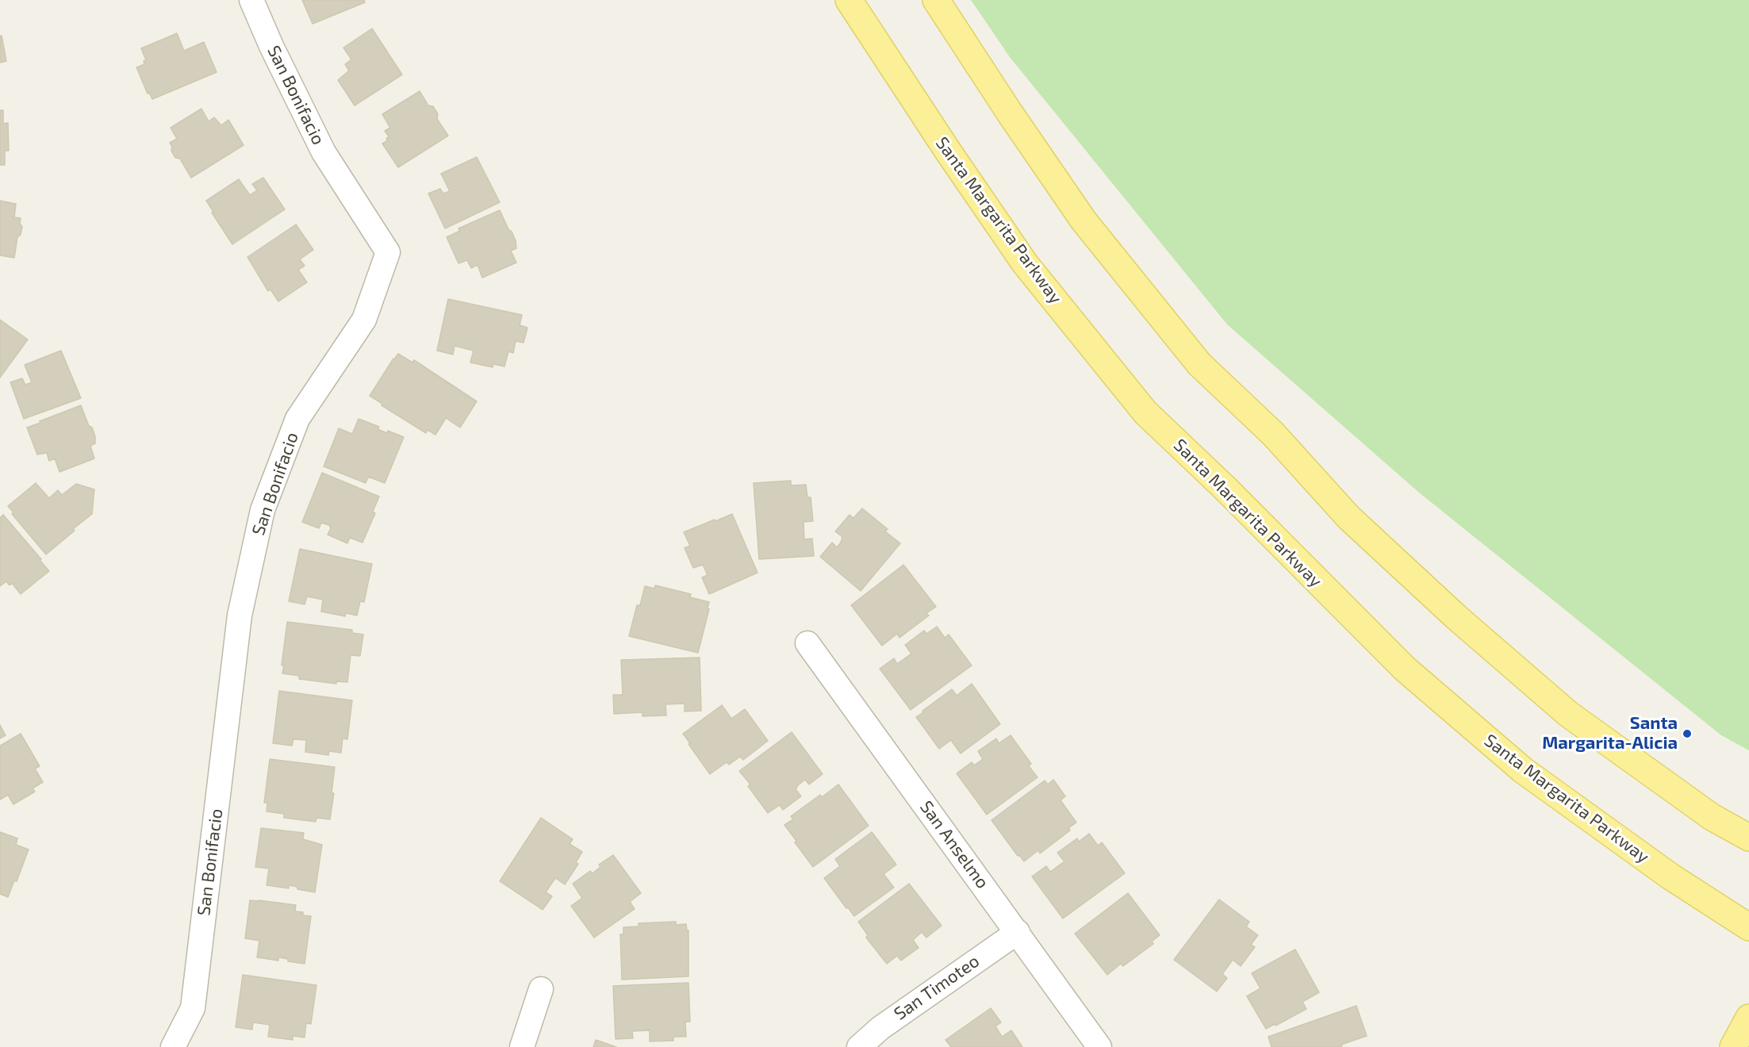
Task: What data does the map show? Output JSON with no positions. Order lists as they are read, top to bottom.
{
  "streets": {
    "main road": ["Santa Margarita Parkway"],
    "street": ["San Bonifacio", "San Anselmo", "San Timoteo"]
  },
  "crossings": [
    ["San Anselmo", "San Timoteo"]
  ],
  "places": ["Santa Margarita-Alicia"]
}
